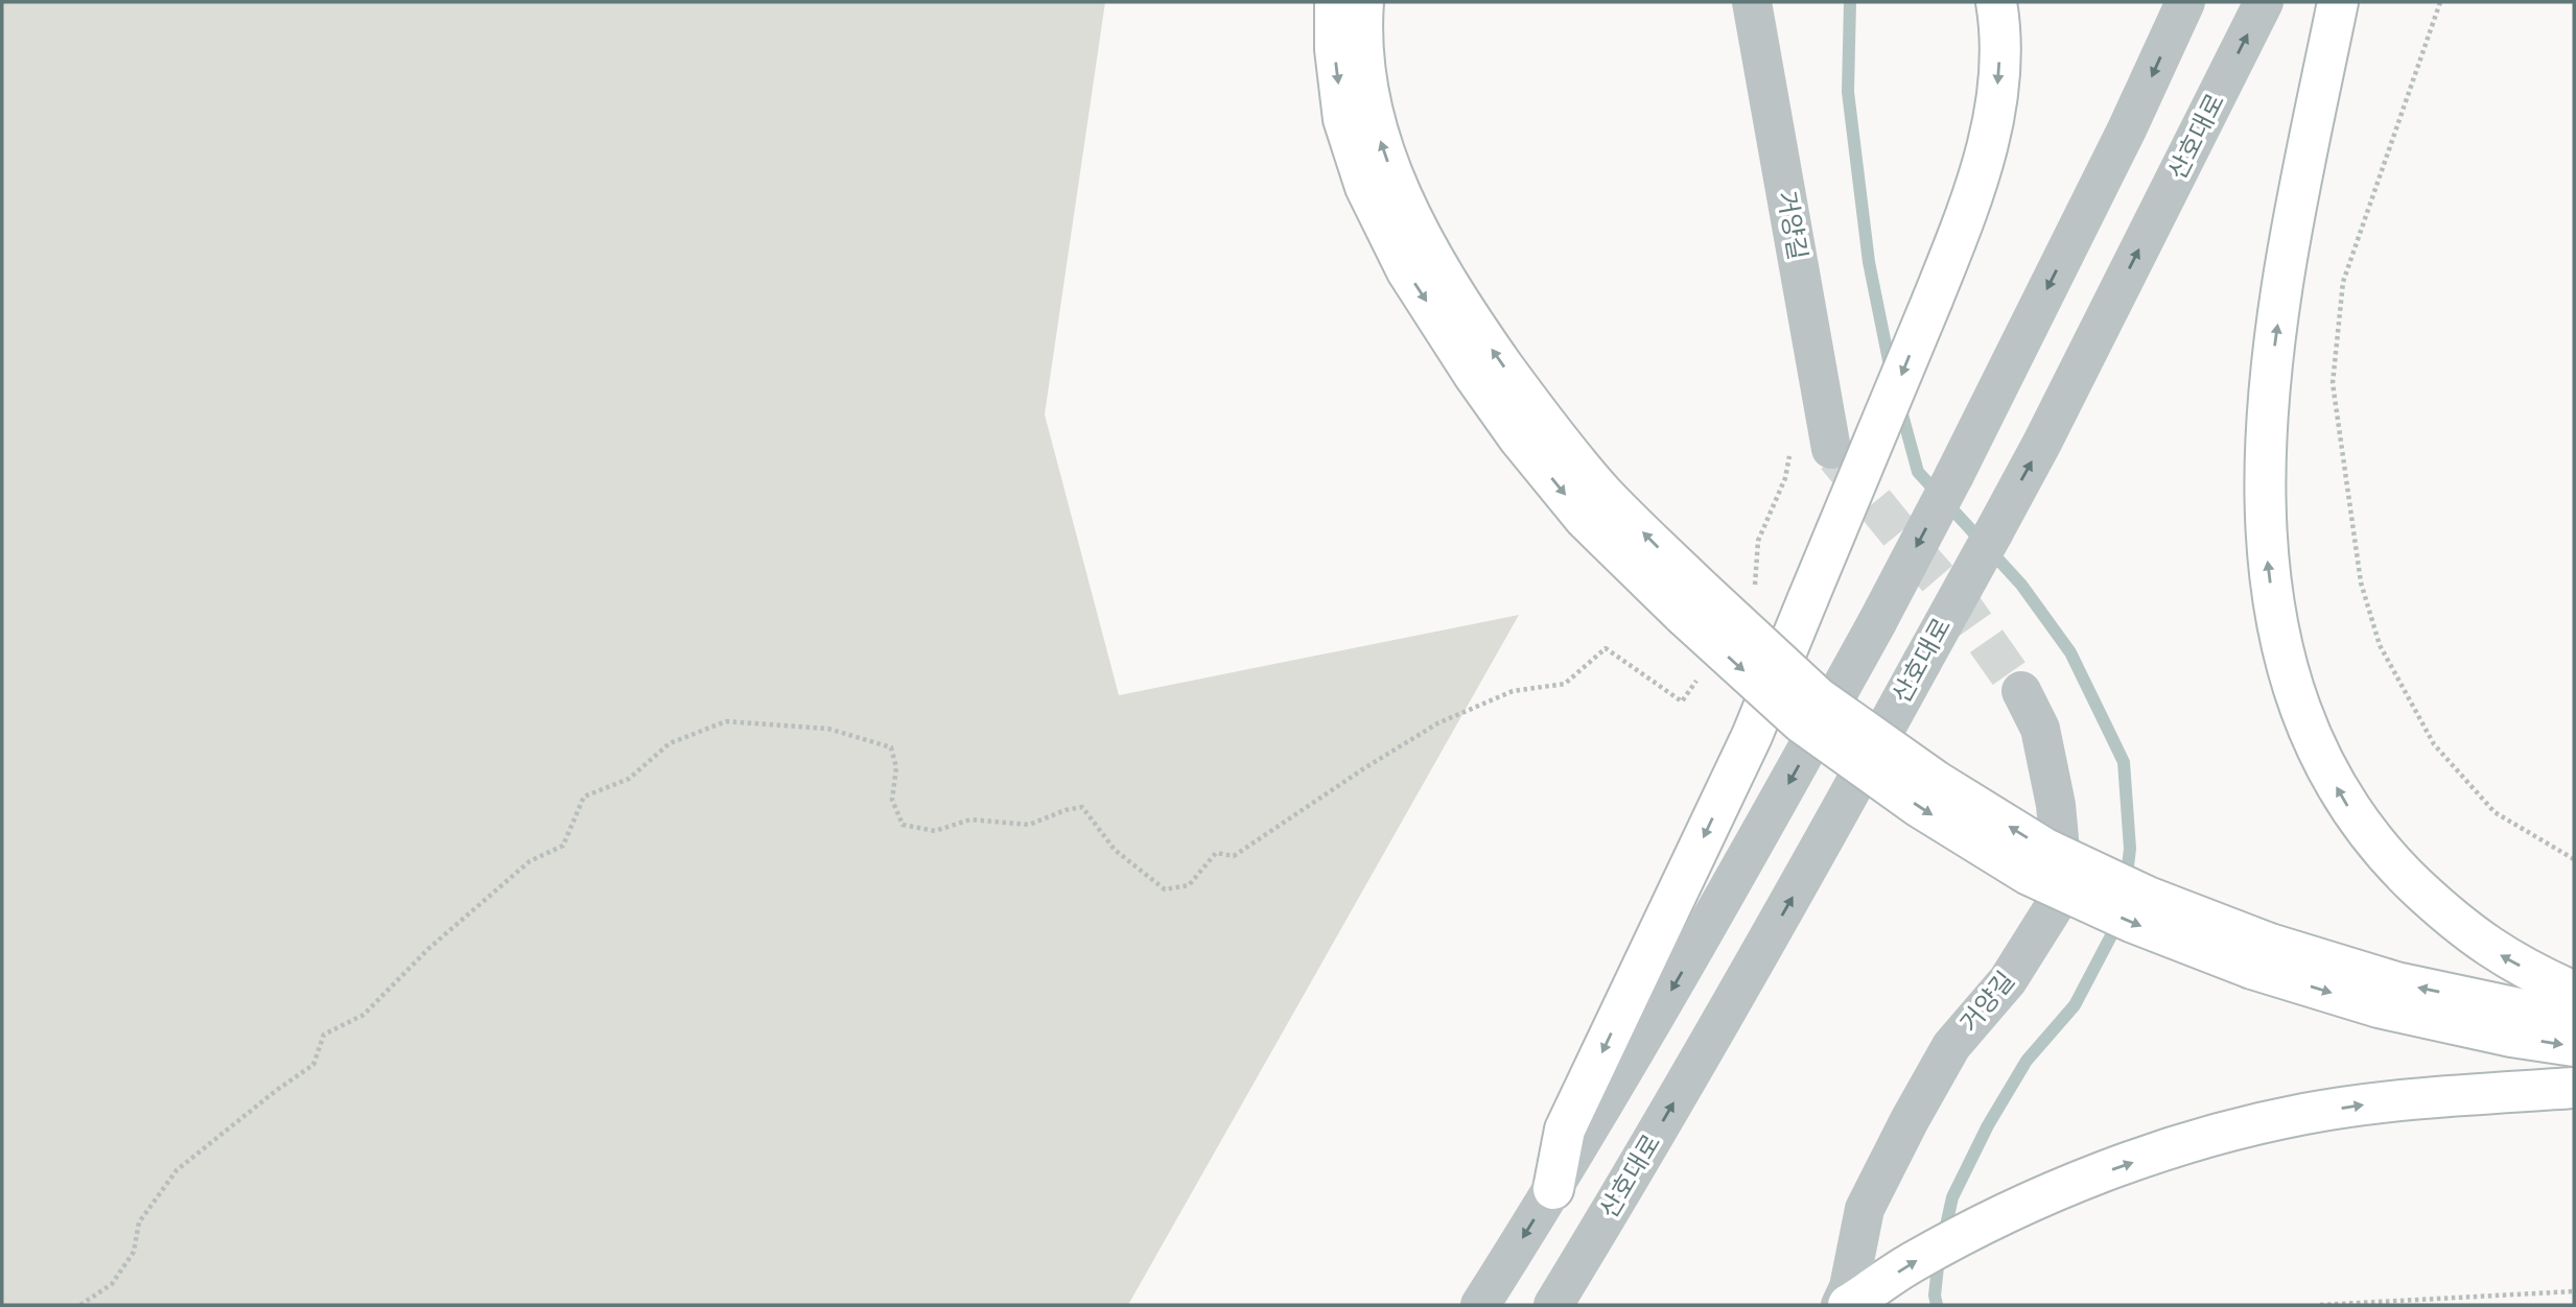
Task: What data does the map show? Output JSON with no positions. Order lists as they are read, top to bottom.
{
  "streets": {
    "street": ["산호대로", "거양길"]
  }
}
